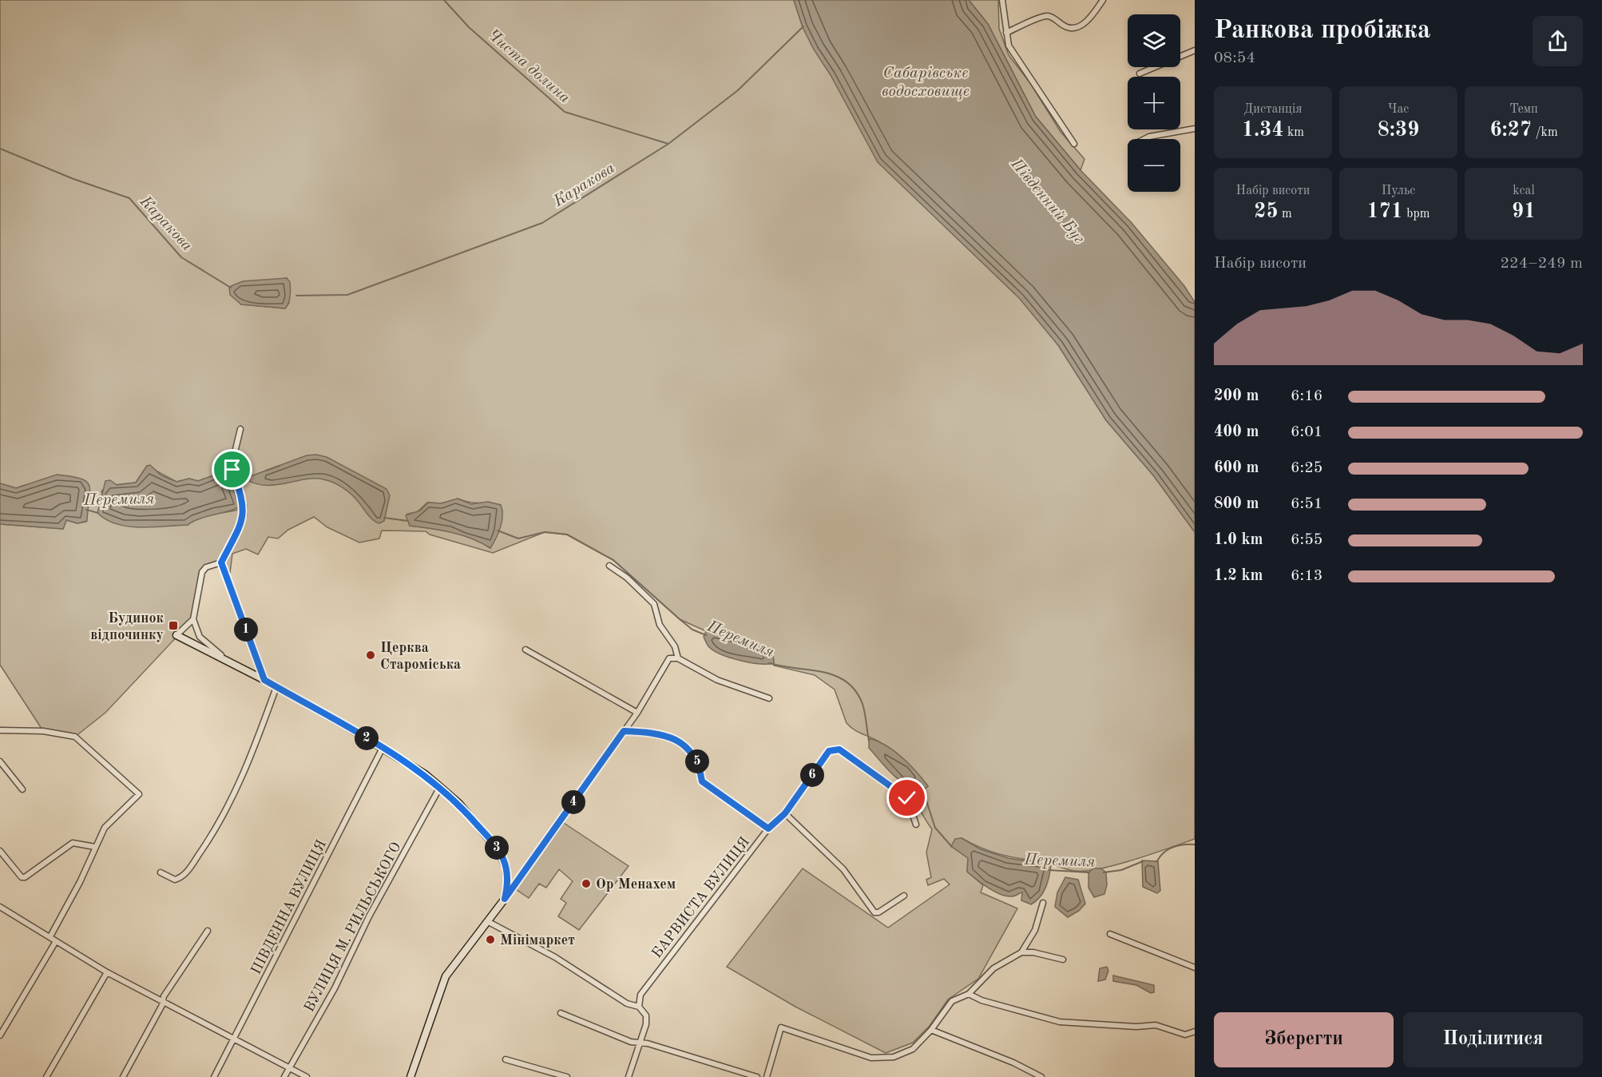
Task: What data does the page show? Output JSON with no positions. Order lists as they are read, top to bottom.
{
  "streets": {
    "street": ["БАРВИСТА ВУЛИЦЯ", "ПІВДЕННА ВУЛИЦЯ", "ВУЛИЦЯ М. РИЛЬСЬКОГО"]
  },
  "water": [
    "Чиста долина",
    "Сабарівське водосховище",
    "Каракова",
    "Південний Буг",
    "Перемиля"
  ],
  "places": {
    "transit": ["Будинок відпочинку"],
    "other": ["Церква Староміська", "Ор Менахем", "Мінімаркет"]
  },
  "page": {
    "heading": ["Ранкова пробіжка", "08:54"],
    "map_buttons": ["+", "−"],
    "stats": [
      ["Дистанція", "1.34 km"],
      ["Час", "8:39"],
      ["Темп", "6:27 /km"],
      ["Набір висоти", "25 m"],
      ["Пульс", "171 bpm"],
      ["kcal", "91"]
    ],
    "chart": ["Набір висоти", "224–249 m"],
    "list": [
      {
        "name": "200 m",
        "note": "6:16"
      },
      {
        "name": "400 m",
        "note": "6:01"
      },
      {
        "name": "600 m",
        "note": "6:25"
      },
      {
        "name": "800 m",
        "note": "6:51"
      },
      {
        "name": "1.0 km",
        "note": "6:55"
      },
      {
        "name": "1.2 km",
        "note": "6:13"
      }
    ],
    "pins": [
      "1",
      "2",
      "5",
      "6",
      "4",
      "3"
    ],
    "buttons": ["Зберегти", "Поділитися"]
  }
}
